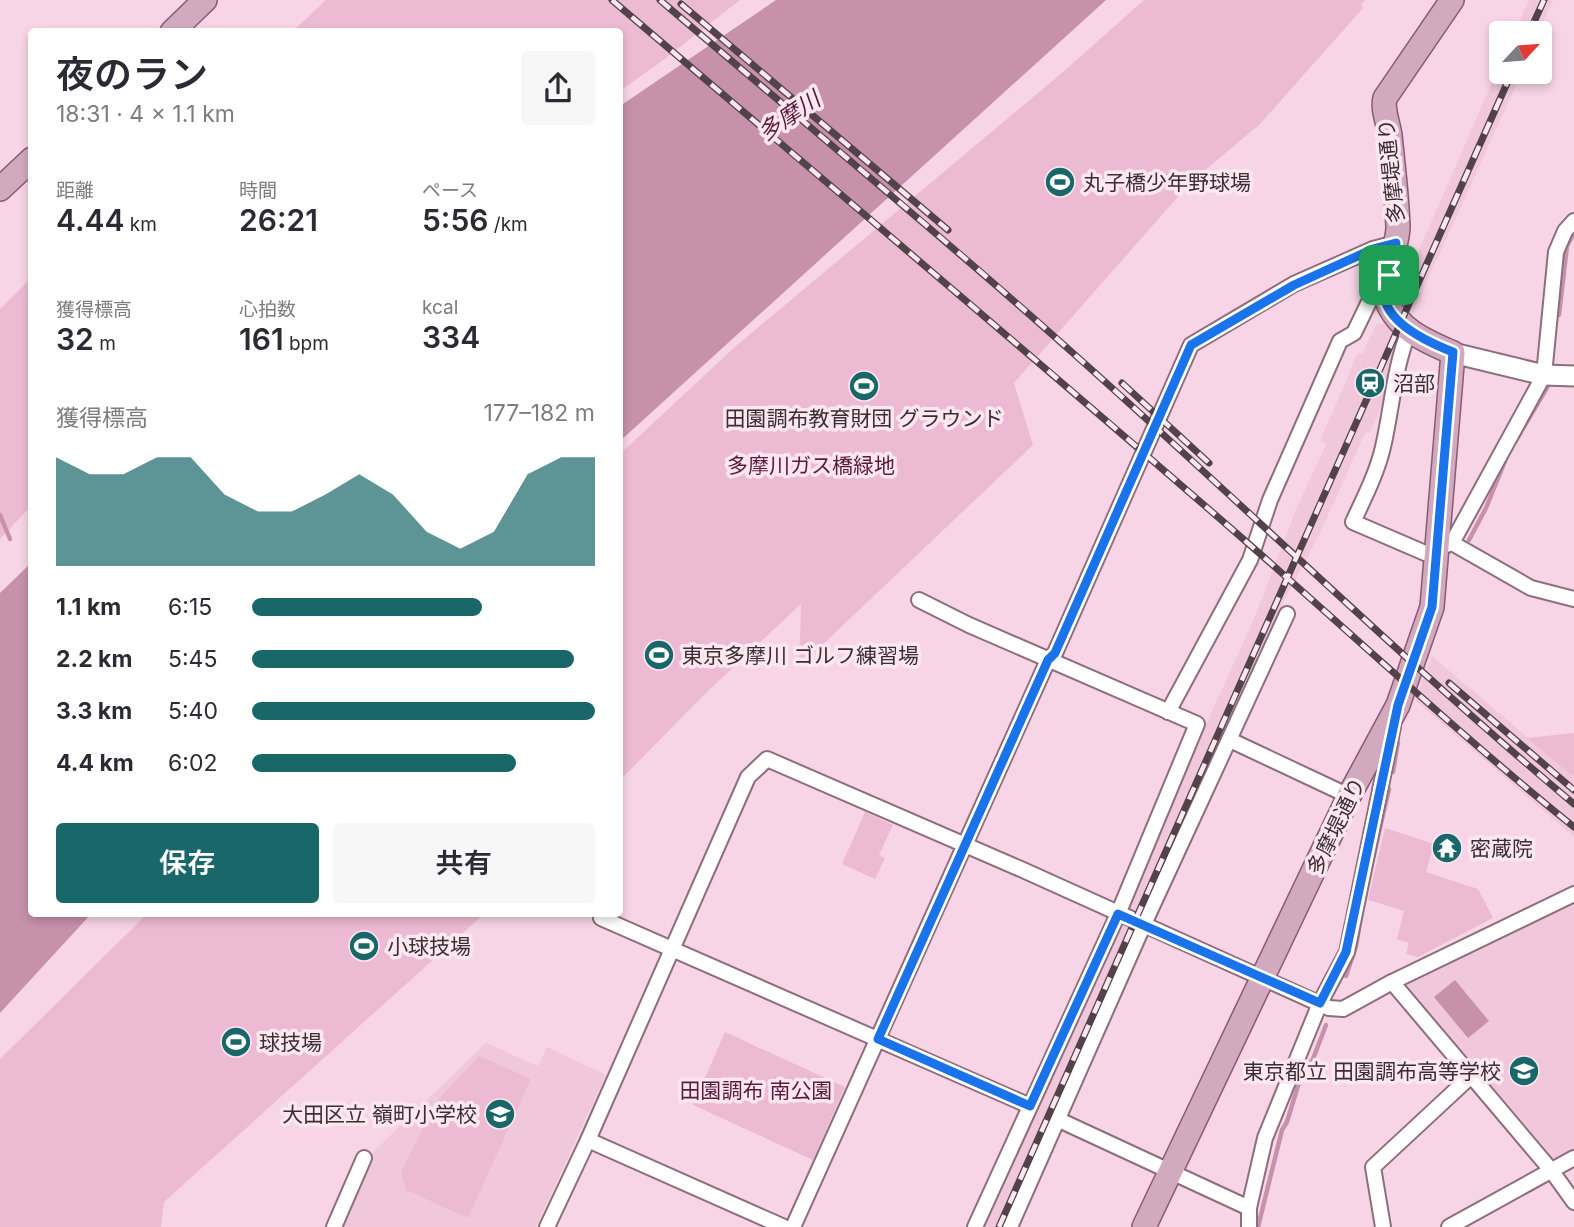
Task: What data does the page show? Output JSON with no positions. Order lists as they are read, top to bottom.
{
  "streets": {
    "main road": ["多摩堤通り"]
  },
  "water": ["多摩川"],
  "parks": ["多摩川ガス橋緑地", "田園調布 南公園"],
  "places": {
    "sports": [
      "丸子橋少年野球場",
      "田園調布教育財団 グラウンド",
      "東京多摩川 ゴルフ練習場",
      "小球技場",
      "球技場"
    ],
    "station": ["沼部"],
    "temple": ["密蔵院"],
    "school or university": ["東京都立 田園調布高等学校", "大田区立 嶺町小学校"]
  },
  "north": "top right",
  "page": {
    "heading": ["夜のラン", "18:31 · 4 × 1.1 km"],
    "stats": [
      ["距離", "4.44 km"],
      ["時間", "26:21"],
      ["ペース", "5:56 /km"],
      ["獲得標高", "32 m"],
      ["心拍数", "161 bpm"],
      ["kcal", "334"]
    ],
    "chart": ["獲得標高", "177–182 m"],
    "list": [
      {
        "name": "1.1 km",
        "note": "6:15"
      },
      {
        "name": "2.2 km",
        "note": "5:45"
      },
      {
        "name": "3.3 km",
        "note": "5:40"
      },
      {
        "name": "4.4 km",
        "note": "6:02"
      }
    ],
    "buttons": ["保存", "共有"]
  }
}
